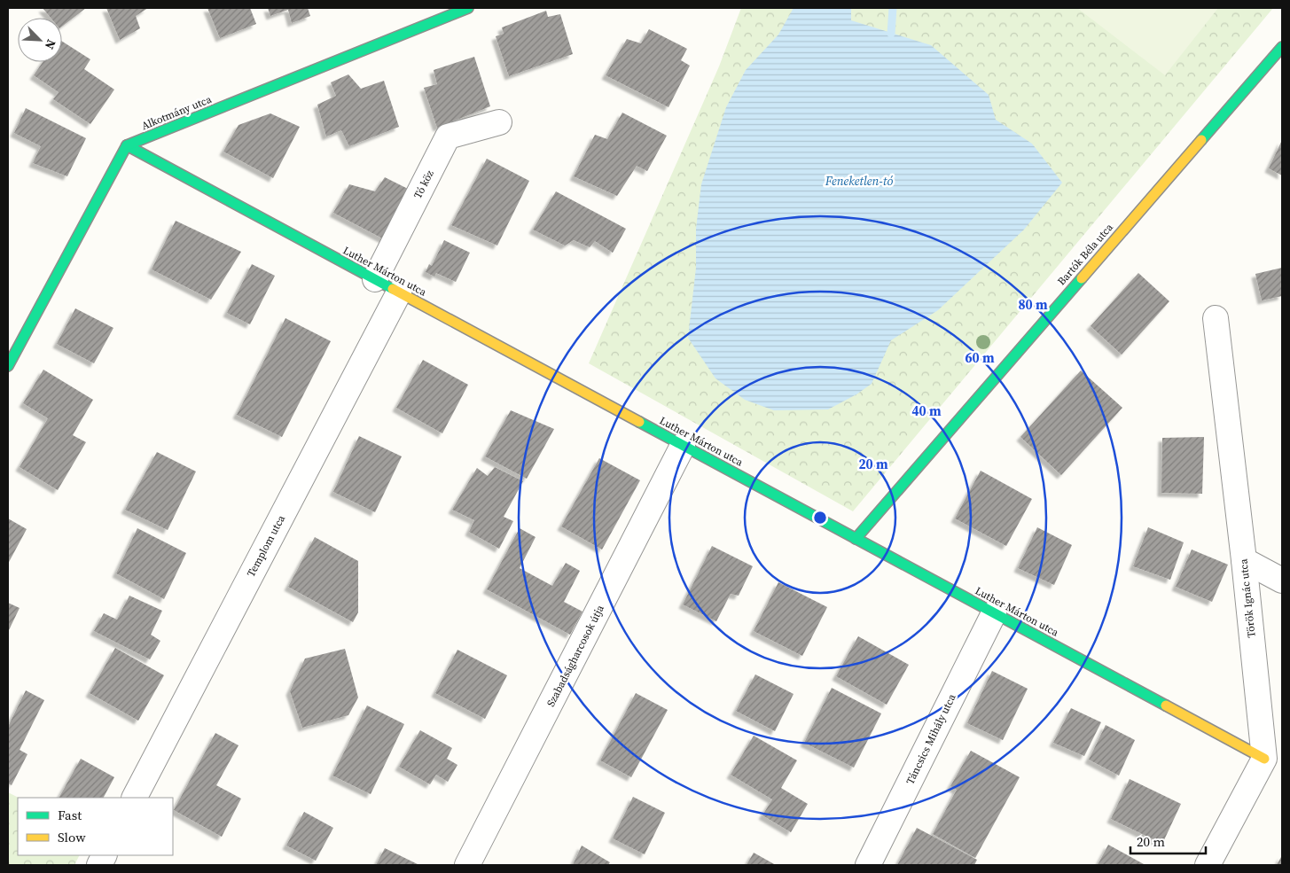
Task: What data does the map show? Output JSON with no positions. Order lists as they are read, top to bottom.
{
  "streets": {
    "street": [
      "Alkotmány utca",
      "Tó köz",
      "Bartók Béla utca",
      "Luther Márton utca",
      "Templom utca",
      "Török Ignác utca",
      "Szabadságharcosok útja",
      "Táncsics Mihály utca"
    ]
  },
  "crossings": [
    ["Alkotmány utca", "Luther Márton utca"],
    ["Tó köz", "Luther Márton utca"],
    ["Bartók Béla utca", "Luther Márton utca"],
    ["Luther Márton utca", "Templom utca"],
    ["Luther Márton utca", "Török Ignác utca"],
    ["Luther Márton utca", "Szabadságharcosok útja"],
    ["Luther Márton utca", "Táncsics Mihály utca"]
  ],
  "water": ["Feneketlen-tó"],
  "legend": ["Fast", "Slow"],
  "scale_bar": "20 m",
  "north": "bottom right",
  "rings": [
    "80 m",
    "60 m",
    "40 m",
    "20 m"
  ]
}
